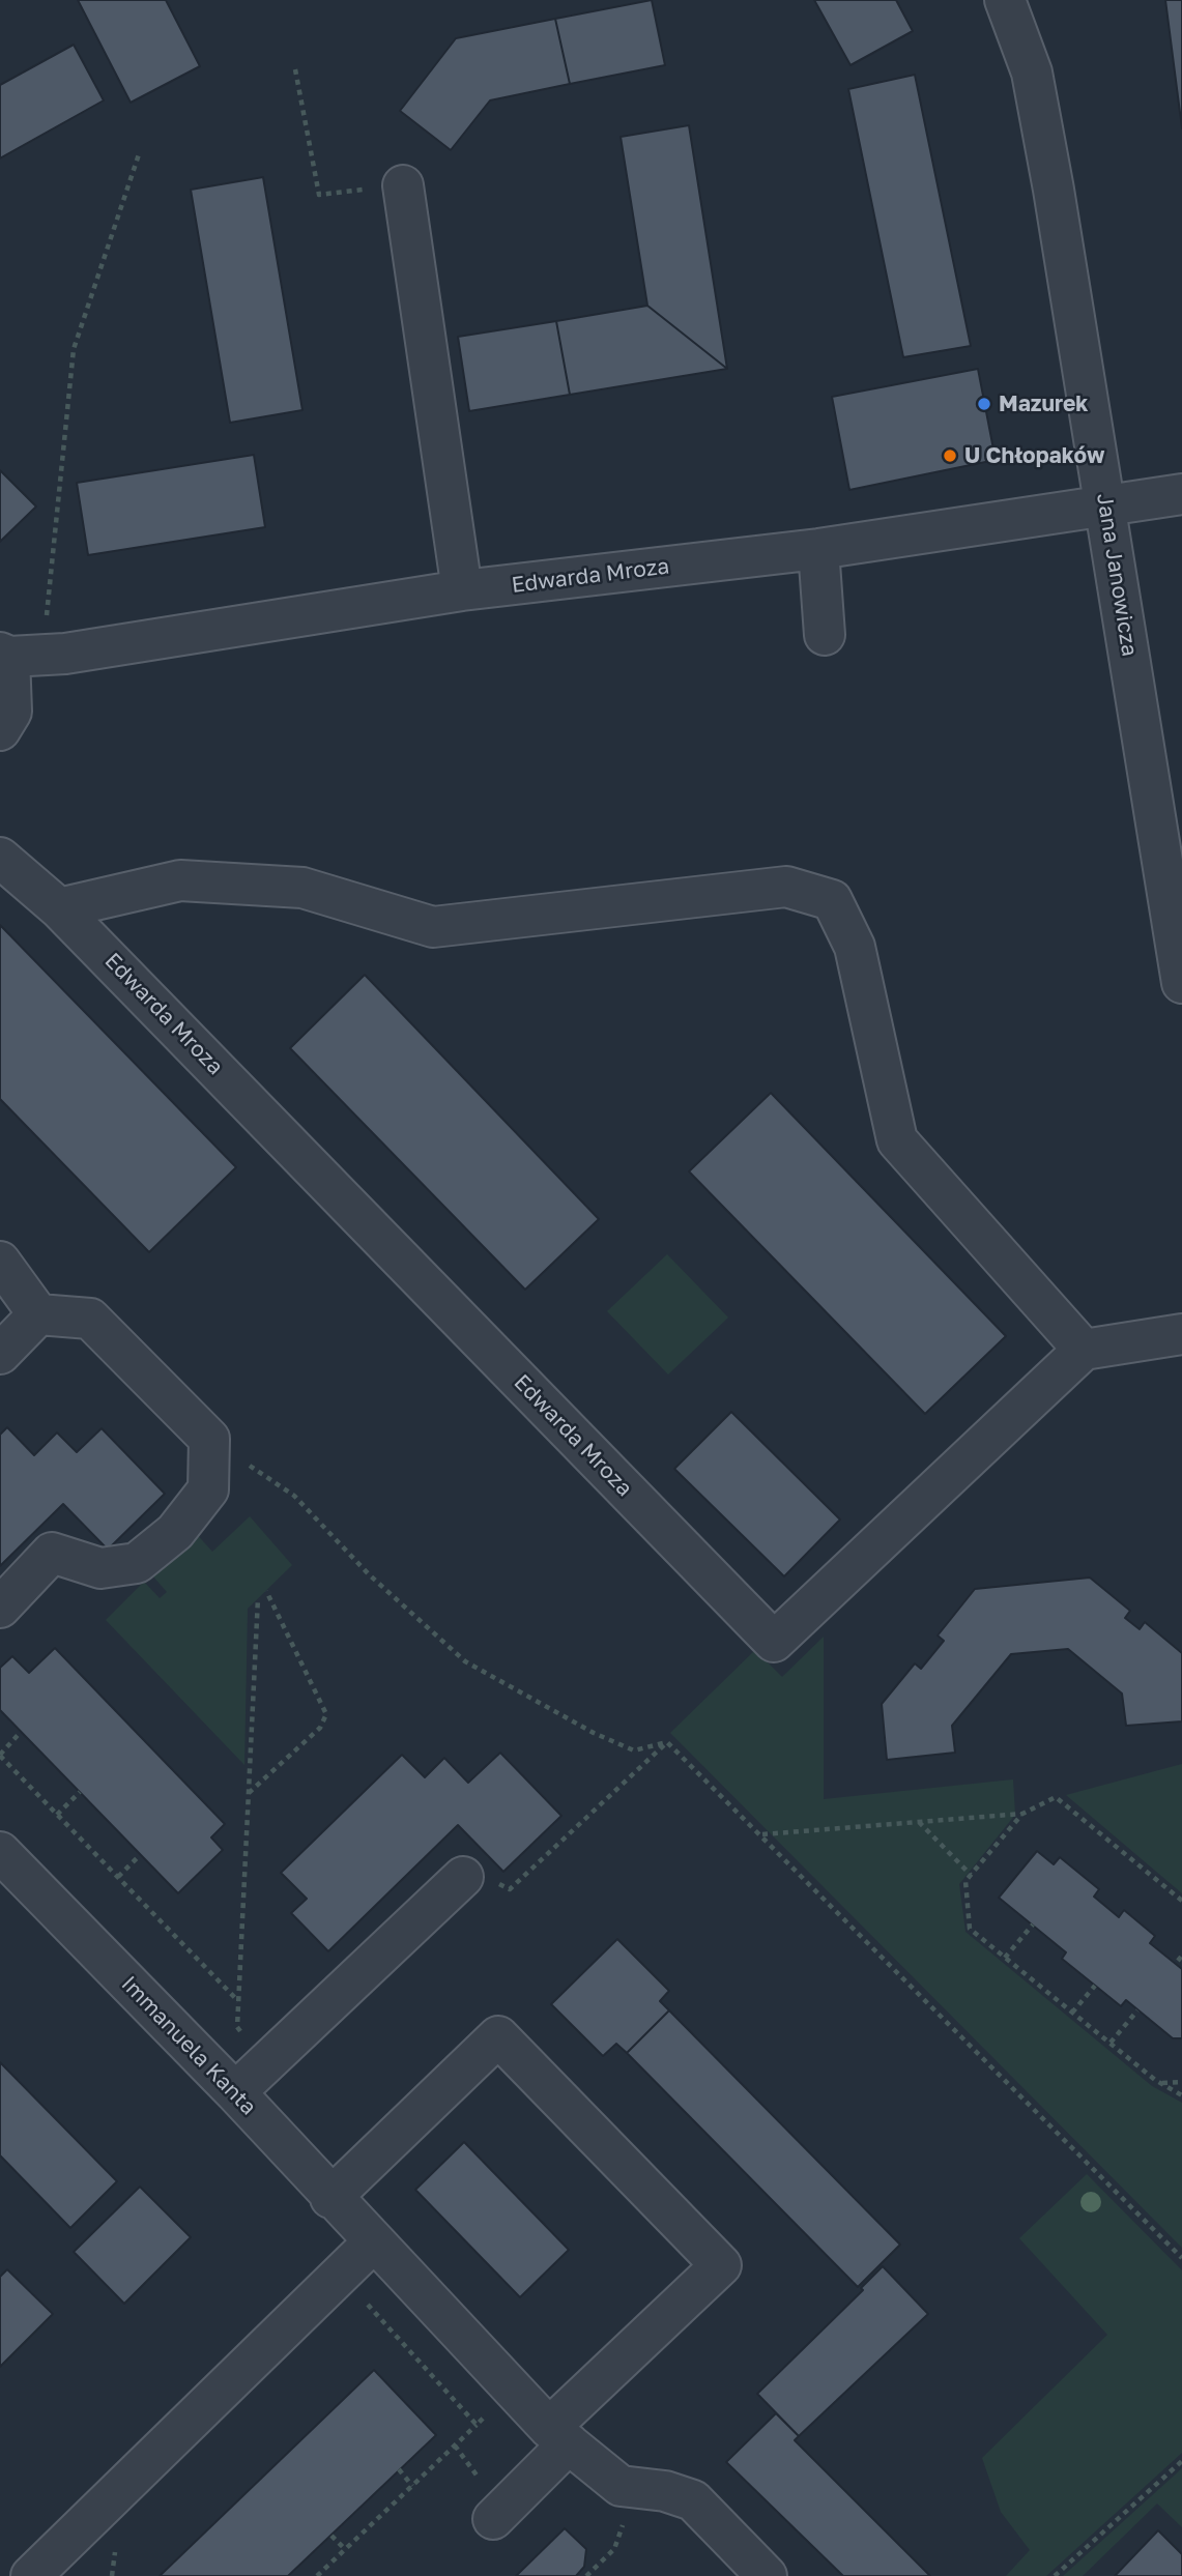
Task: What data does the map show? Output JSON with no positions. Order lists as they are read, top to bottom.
{
  "streets": {
    "street": ["Jana Janowicza", "Edwarda Mroza", "Immanuela Kanta"]
  },
  "crossings": [
    ["Jana Janowicza", "Edwarda Mroza"]
  ],
  "places": ["Mazurek", "U Chłopaków"]
}
